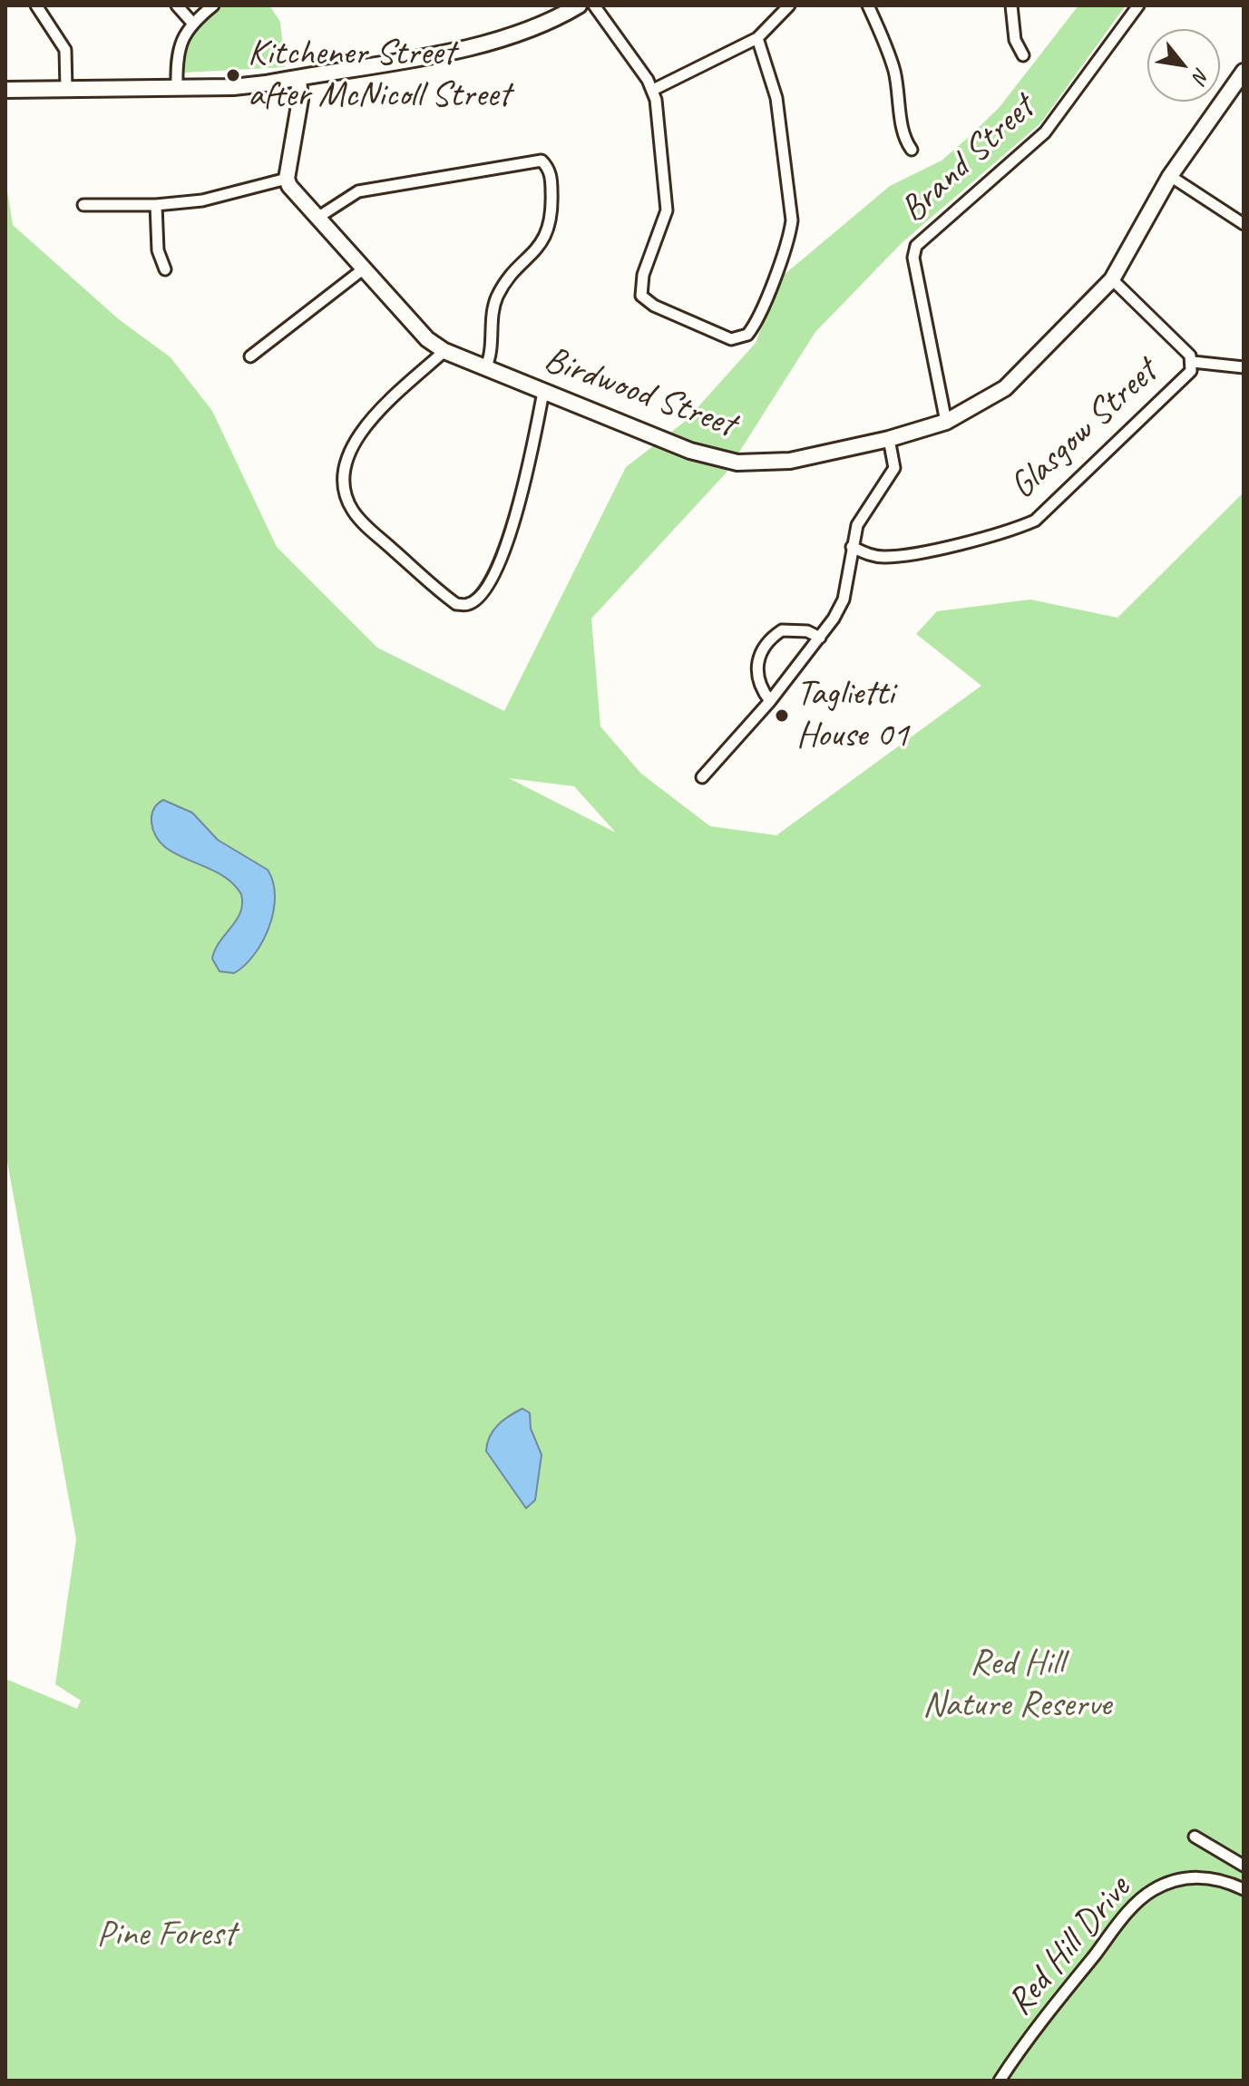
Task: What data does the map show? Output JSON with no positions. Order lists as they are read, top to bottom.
{
  "streets": {
    "street": [
      "Brand Street",
      "Birdwood Street",
      "Glasgow Street",
      "Red Hill Drive"
    ]
  },
  "crossings": [
    ["Brand Street", "Birdwood Street"],
    ["Birdwood Street", "Glasgow Street"]
  ],
  "parks": ["Red Hill Nature Reserve", "Pine Forest"],
  "places": ["Kitchener Street after McNicoll Street", "Taglietti House 01"],
  "north": "bottom right"
}
